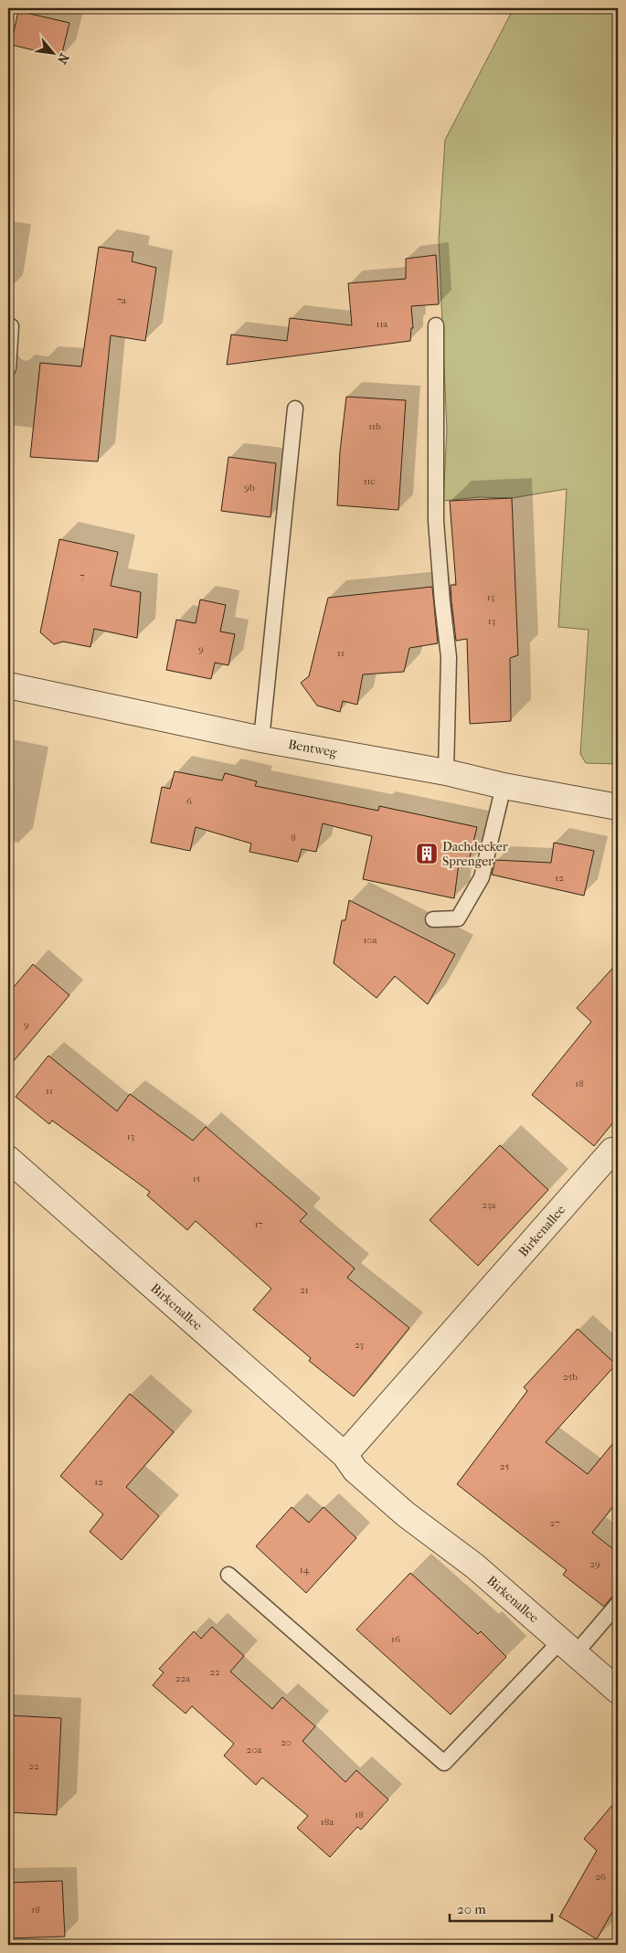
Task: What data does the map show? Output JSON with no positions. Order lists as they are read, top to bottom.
{
  "streets": {
    "street": ["Bentweg", "Birkenallee"]
  },
  "places": {
    "building": ["Dachdecker Sprenger"]
  },
  "house_numbers": [
    "7a",
    "11a",
    "11b",
    "11c",
    "9b",
    "7",
    "13",
    "13",
    "9",
    "11",
    "6",
    "8",
    "12",
    "10a",
    "9",
    "18",
    "11",
    "13",
    "15",
    "23a",
    "17",
    "21",
    "23",
    "25b",
    "25",
    "12",
    "27",
    "29",
    "14",
    "16",
    "22",
    "22a",
    "20",
    "20a",
    "22",
    "18",
    "18a",
    "26",
    "18"
  ],
  "scale_bar": "20 m",
  "north": "bottom right"
}
